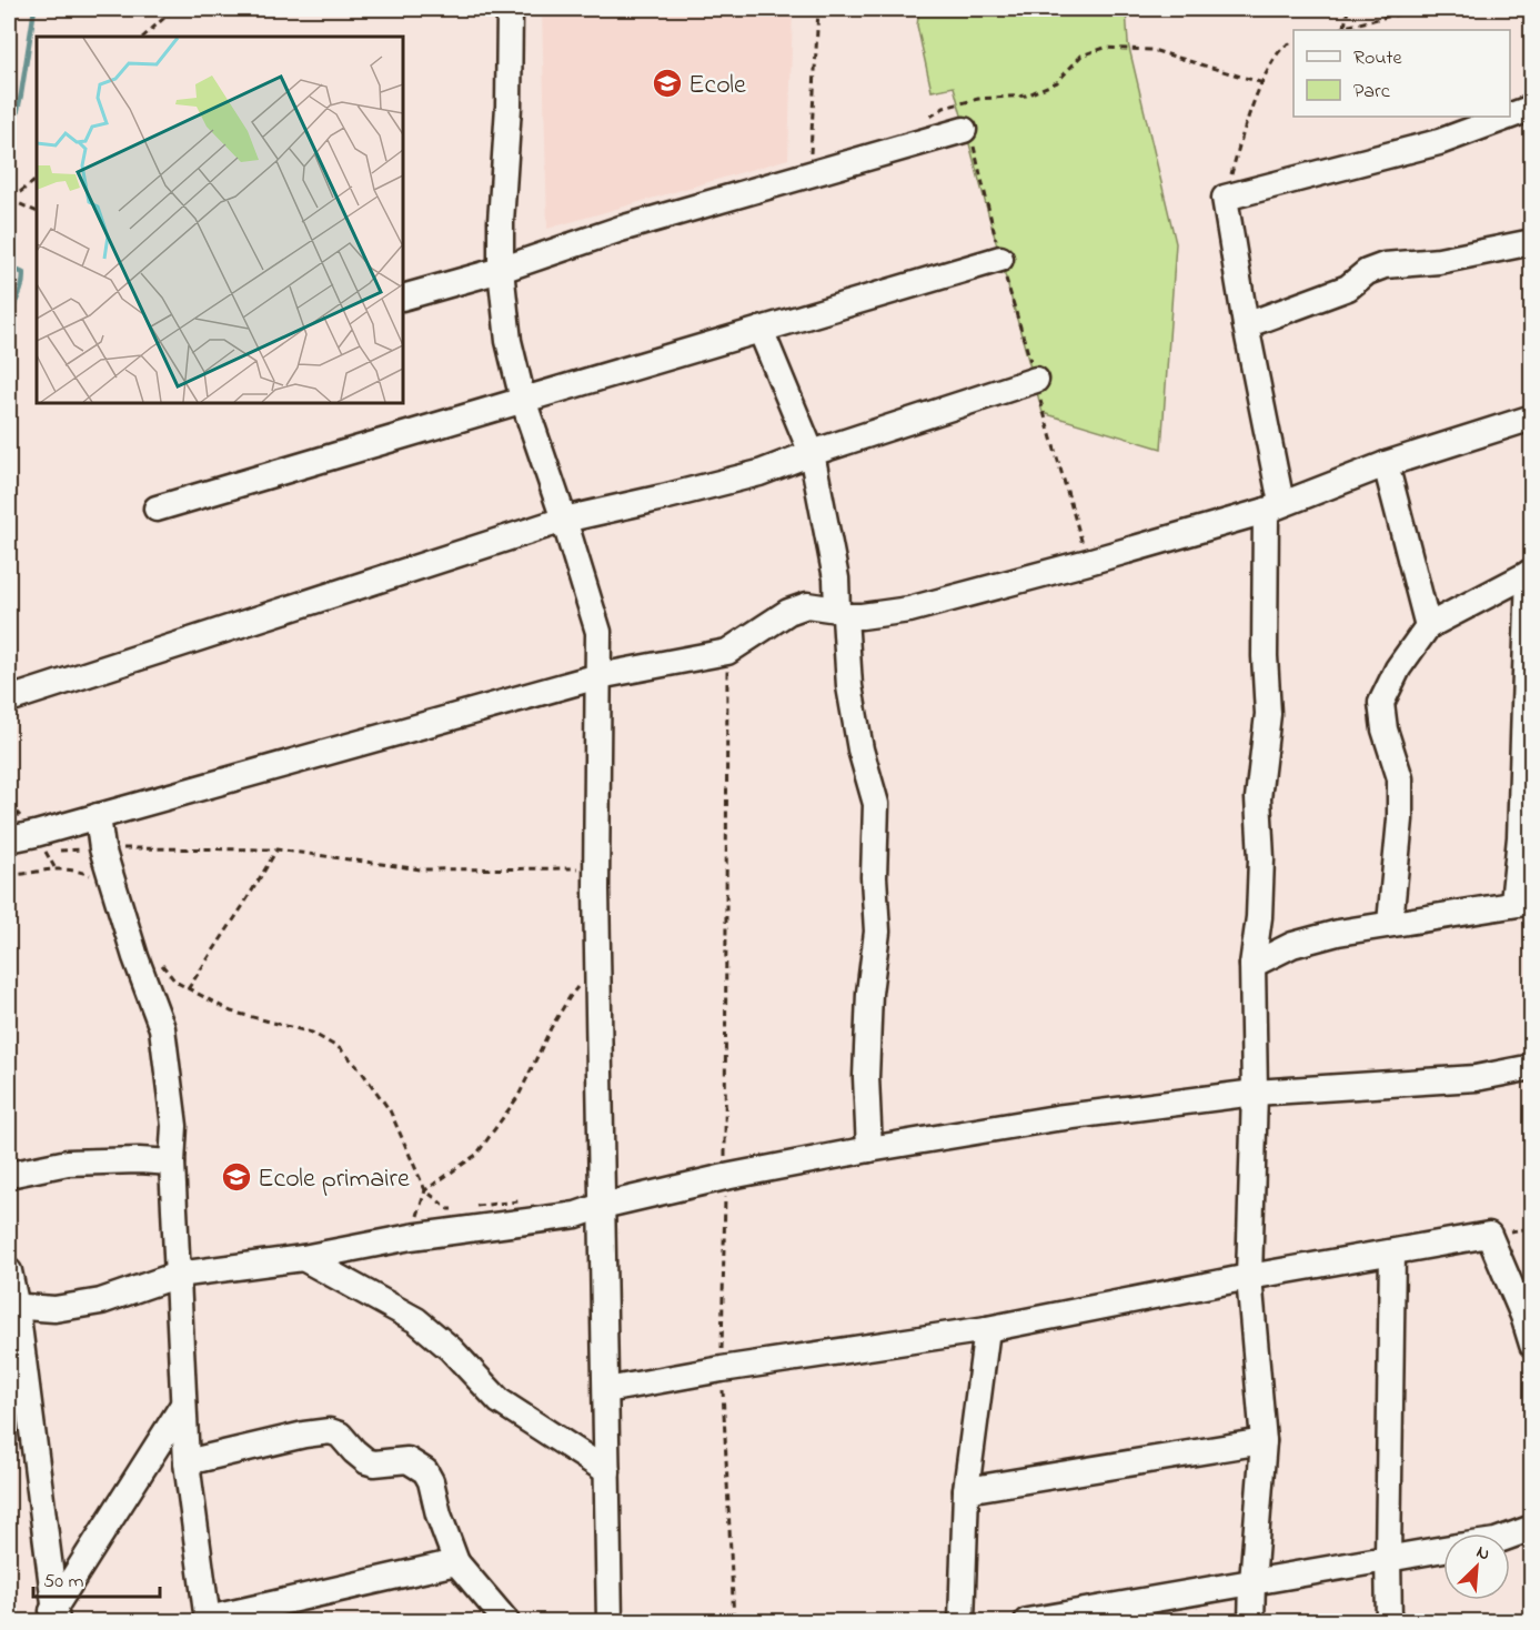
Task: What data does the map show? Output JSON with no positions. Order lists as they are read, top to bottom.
{
  "places": {
    "school or university": ["Ecole", "Ecole primaire"]
  },
  "legend": ["Route", "Parc"],
  "scale_bar": "50 m",
  "north": "top right"
}
